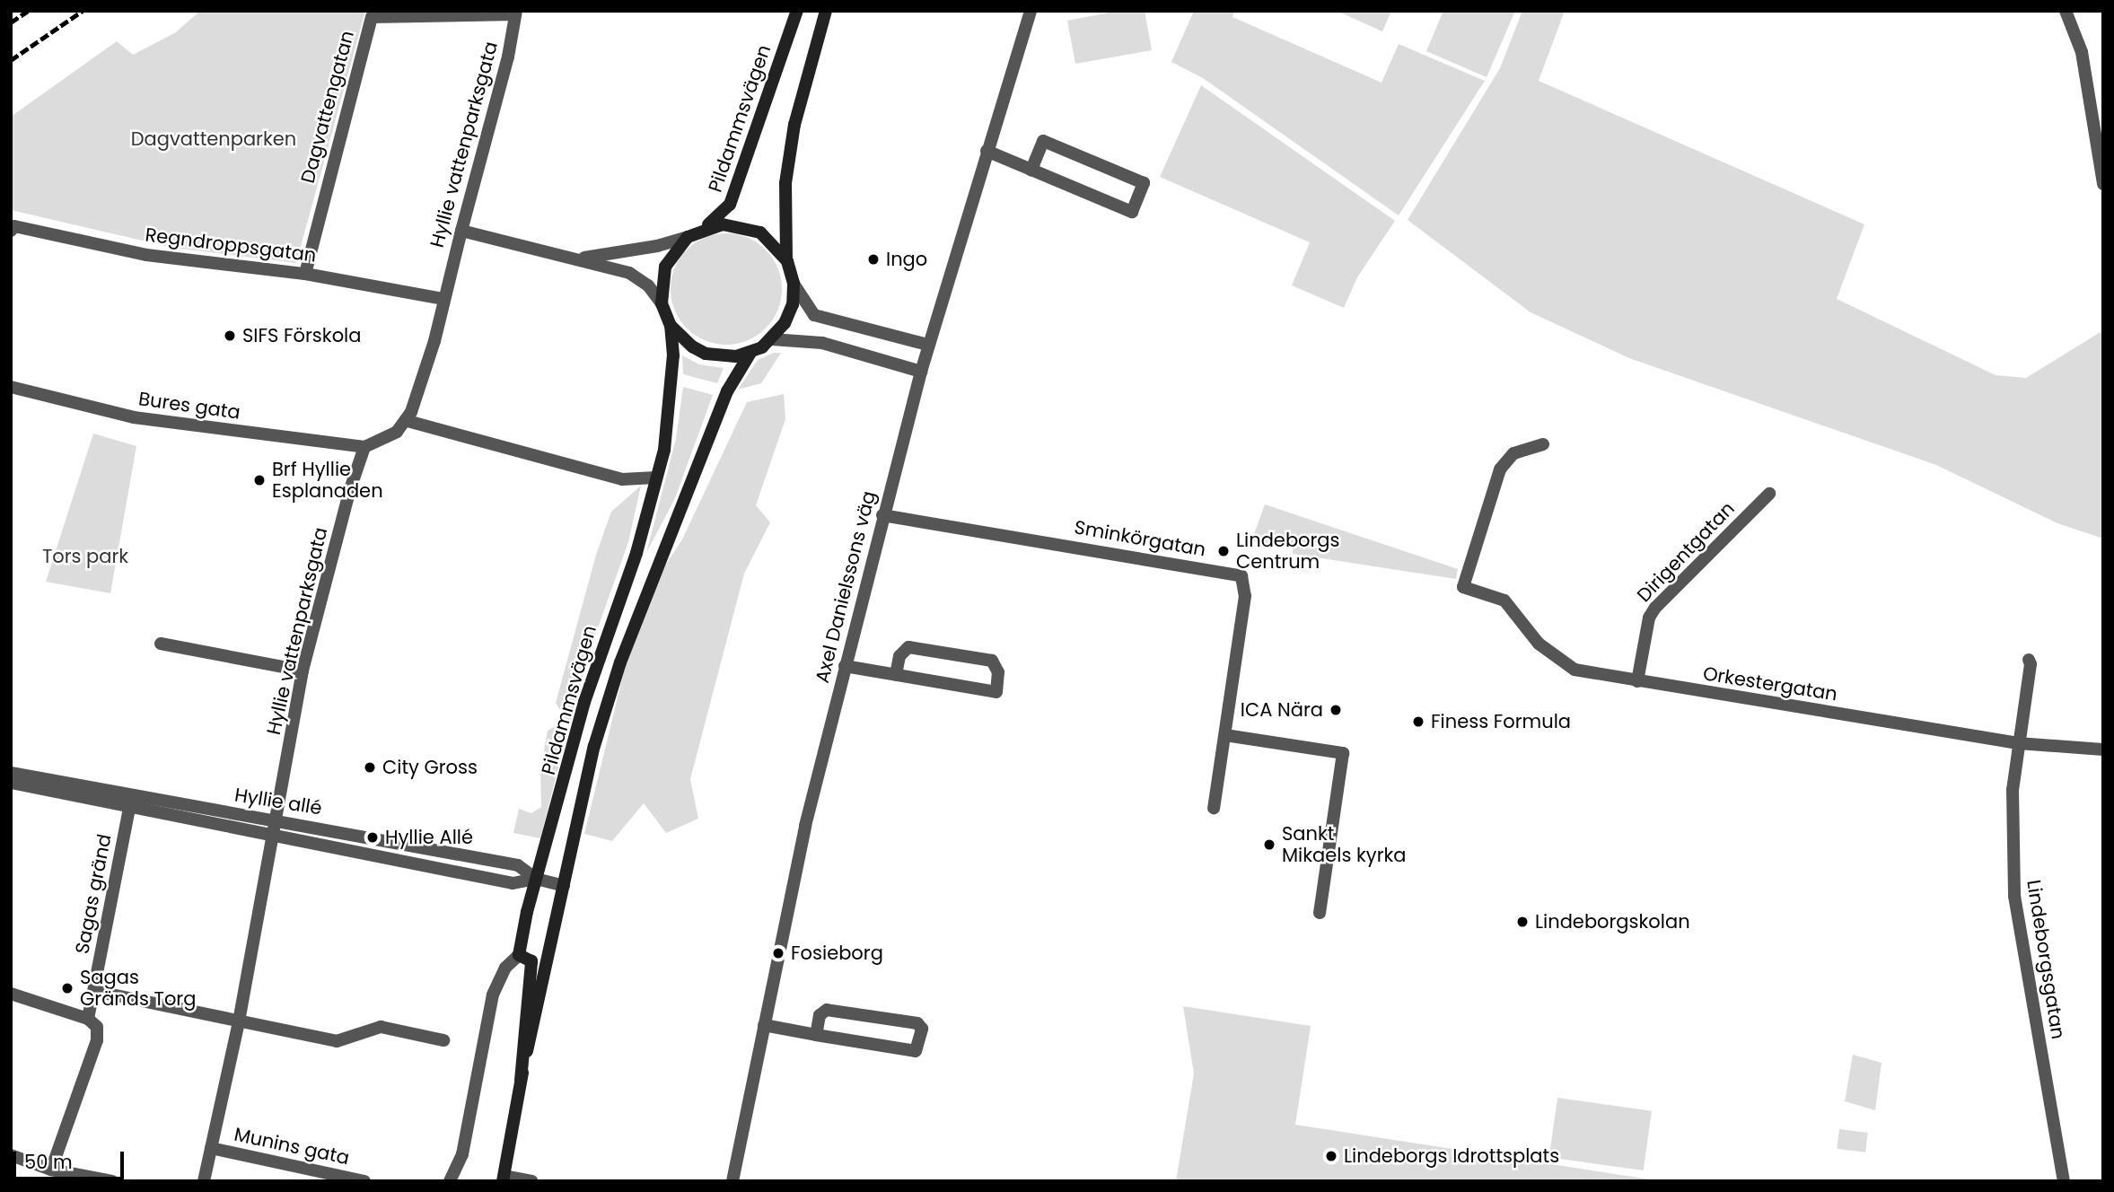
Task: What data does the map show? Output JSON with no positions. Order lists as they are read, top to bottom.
{
  "streets": {
    "main road": ["Pildammsvägen"],
    "street": [
      "Dagvattengatan",
      "Hyllie vattenparksgata",
      "Regndroppsgatan",
      "Bures gata",
      "Sminkörgatan",
      "Dirigentgatan",
      "Axel Danielssons väg",
      "Orkestergatan",
      "Hyllie allé",
      "Sagas gränd",
      "Lindeborgsgatan",
      "Munins gata"
    ]
  },
  "crossings": [
    ["Dagvattengatan", "Hyllie vattenparksgata"],
    ["Dagvattengatan", "Regndroppsgatan"],
    ["Pildammsvägen", "Hyllie allé"],
    ["Hyllie vattenparksgata", "Regndroppsgatan"],
    ["Hyllie vattenparksgata", "Bures gata"],
    ["Hyllie vattenparksgata", "Hyllie allé"],
    ["Hyllie vattenparksgata", "Munins gata"],
    ["Sminkörgatan", "Axel Danielssons väg"],
    ["Dirigentgatan", "Orkestergatan"],
    ["Orkestergatan", "Lindeborgsgatan"],
    ["Hyllie allé", "Sagas gränd"]
  ],
  "parks": ["Dagvattenparken", "Tors park"],
  "places": [
    "Ingo",
    "SIFS Förskola",
    "Brf Hyllie Esplanaden",
    "Lindeborgs Centrum",
    "ICA Nära",
    "Finess Formula",
    "City Gross",
    "Hyllie Allé",
    "Sankt Mikaels kyrka",
    "Lindeborgskolan",
    "Fosieborg",
    "Sagas Gränds Torg",
    "Lindeborgs Idrottsplats"
  ],
  "scale_bar": "50 m"
}
